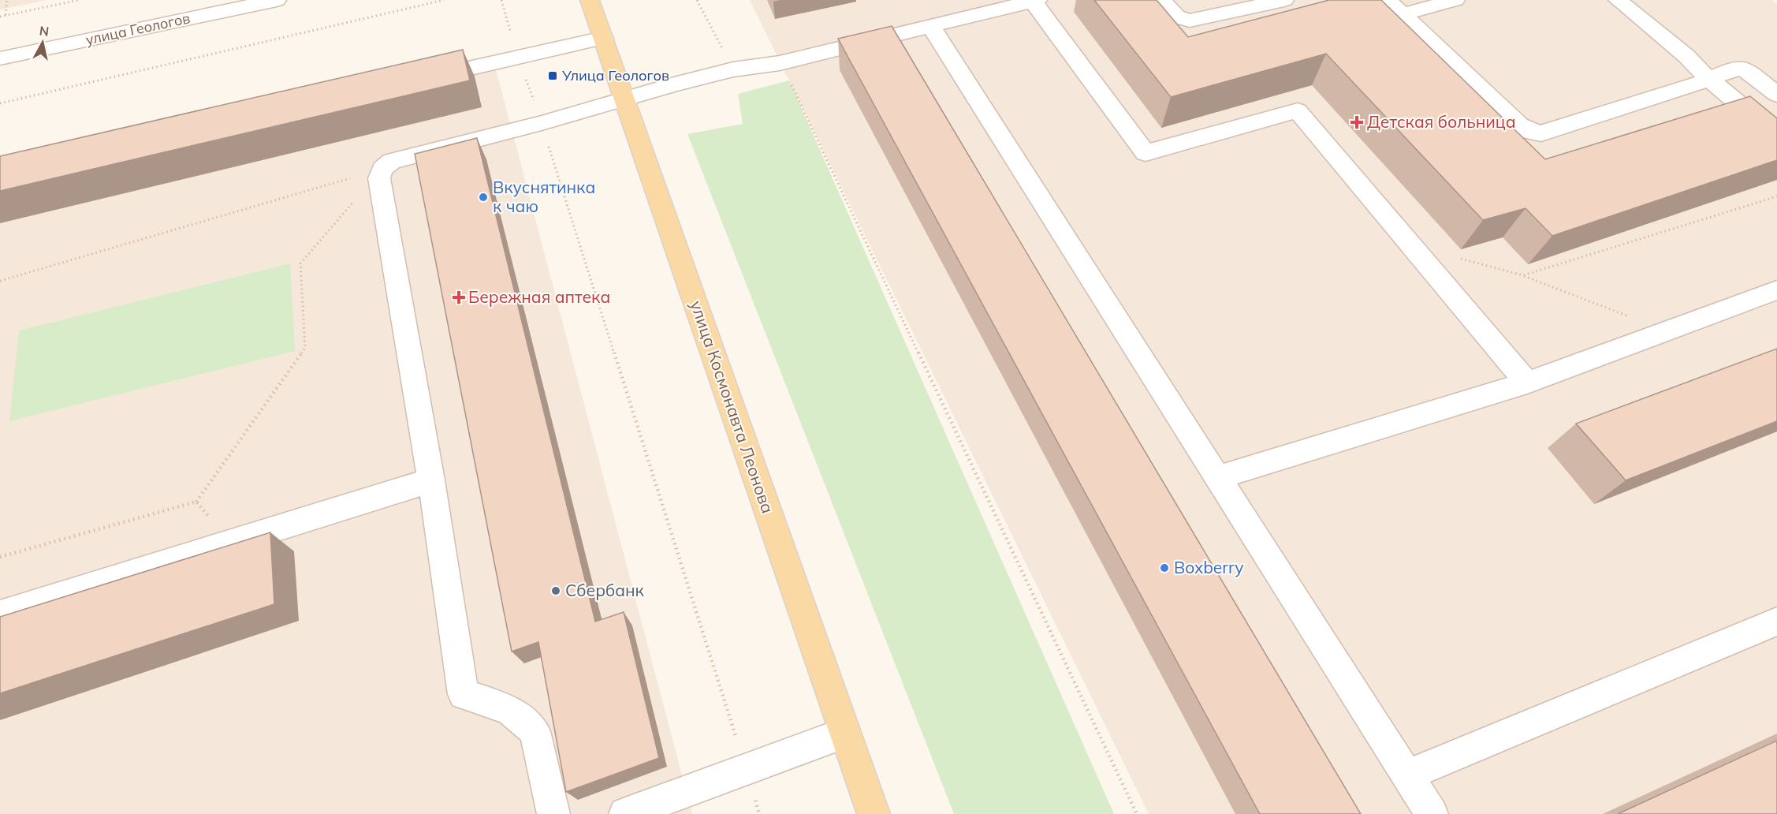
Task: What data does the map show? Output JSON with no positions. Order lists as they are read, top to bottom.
{
  "streets": {
    "main road": ["улица Космонавта Леонова"],
    "street": ["улица Геологов"]
  },
  "places": {
    "transit": ["Улица Геологов"],
    "health": ["Детская больница", "Бережная аптека"],
    "other": ["Вкуснятинка к чаю", "Boxberry", "Сбербанк"]
  },
  "north": "top"
}
